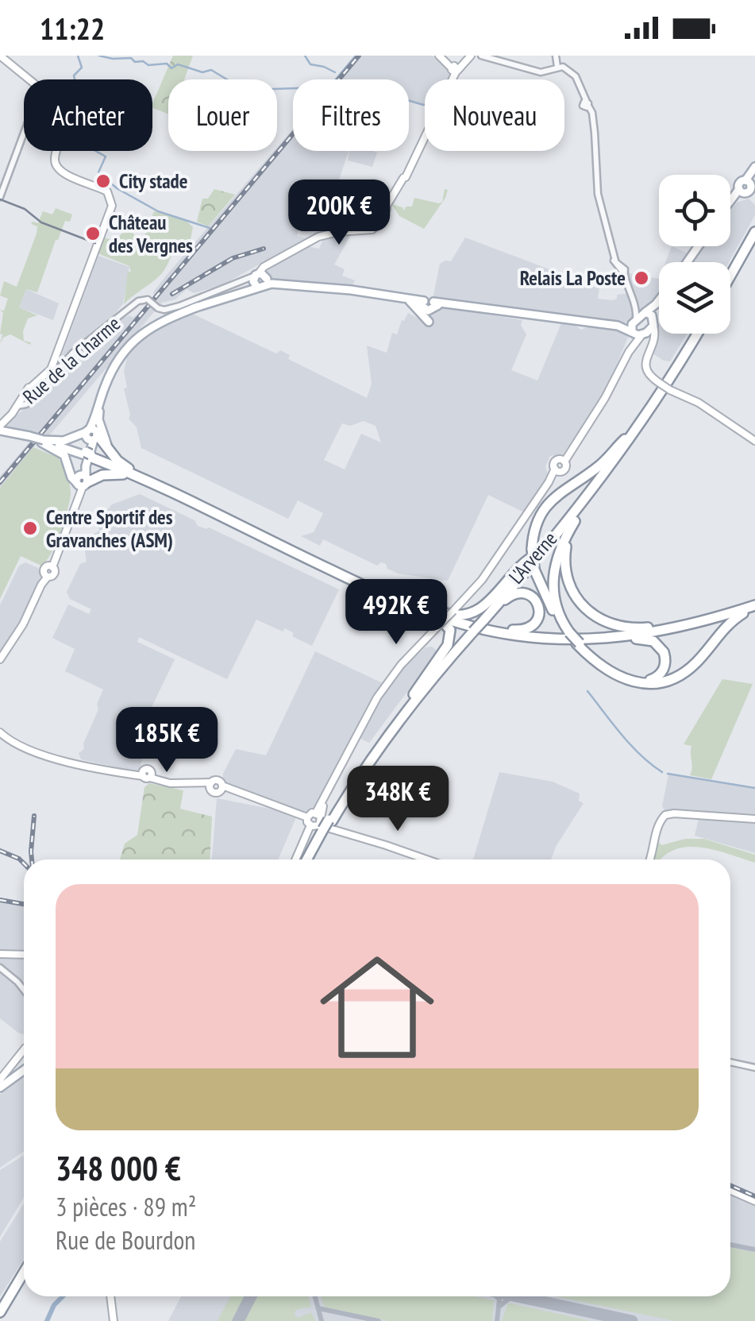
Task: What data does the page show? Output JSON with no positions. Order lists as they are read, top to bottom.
{
  "streets": {
    "highway": ["L'Arverne"],
    "main road": ["Rue de la Charme"]
  },
  "places": [
    "City stade",
    "Château des Vergnes",
    "Relais La Poste",
    "Centre Sportif des Gravanches (ASM)"
  ],
  "page": {
    "status": "11:22",
    "chip": [
      "Acheter",
      "Louer",
      "Filtres",
      "Nouveau"
    ],
    "price": [
      "200K €",
      "492K €",
      "185K €",
      "348K €"
    ],
    "list": [
      {
        "name": "348 000 €",
        "note": "3 pièces · 89 m² · Rue de Bourdon"
      }
    ]
  }
}
